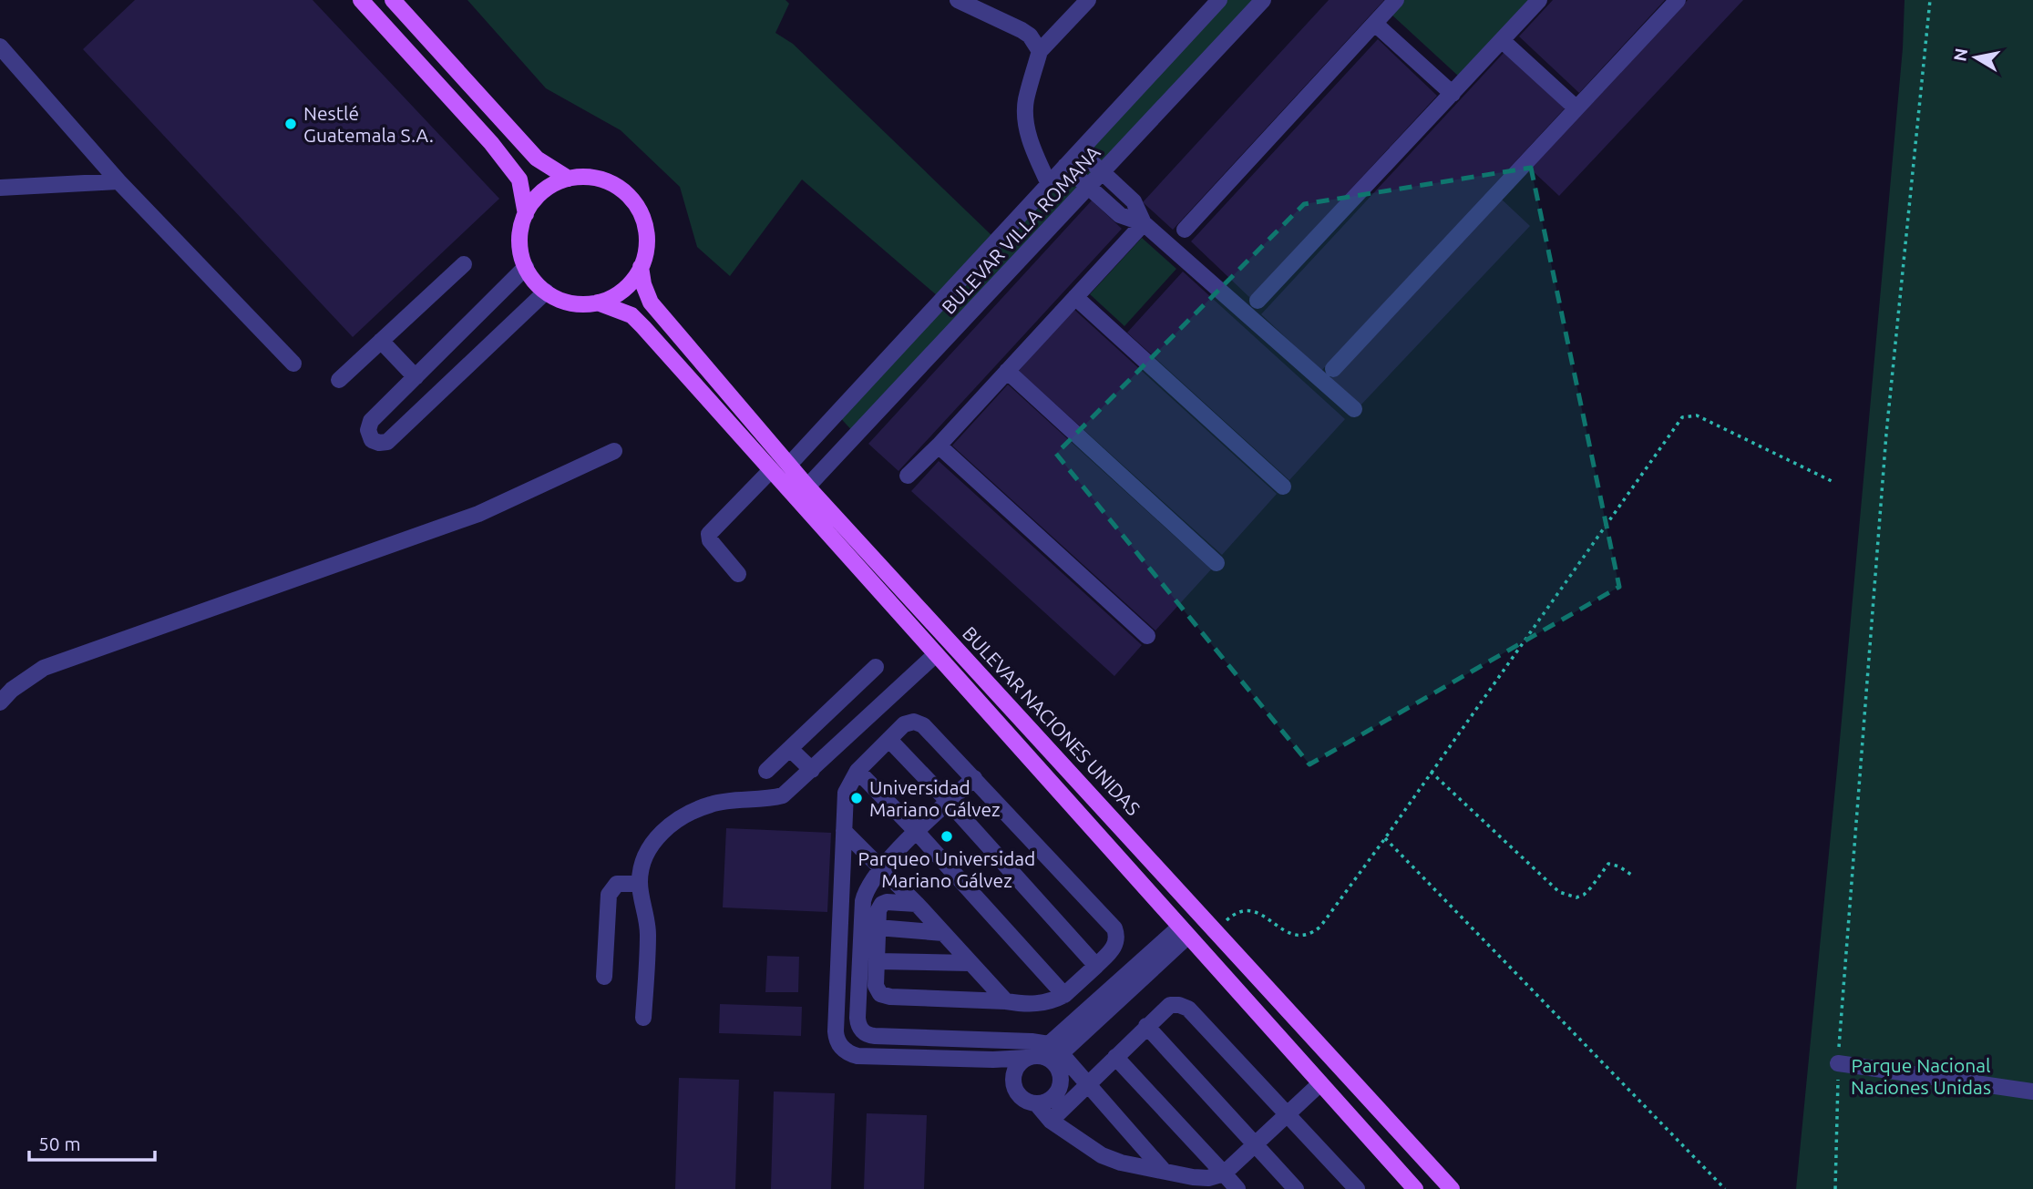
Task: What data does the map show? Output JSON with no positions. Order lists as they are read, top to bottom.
{
  "streets": {
    "main road": ["BULEVAR NACIONES UNIDAS"],
    "street": ["BULEVAR VILLA ROMANA"]
  },
  "crossings": [
    ["BULEVAR VILLA ROMANA", "BULEVAR NACIONES UNIDAS"]
  ],
  "parks": ["Parque Nacional Naciones Unidas"],
  "places": ["Nestlé Guatemala S.A.", "Universidad Mariano Gálvez", "Parqueo Universidad Mariano Gálvez"],
  "scale_bar": "50 m",
  "north": "left"
}
